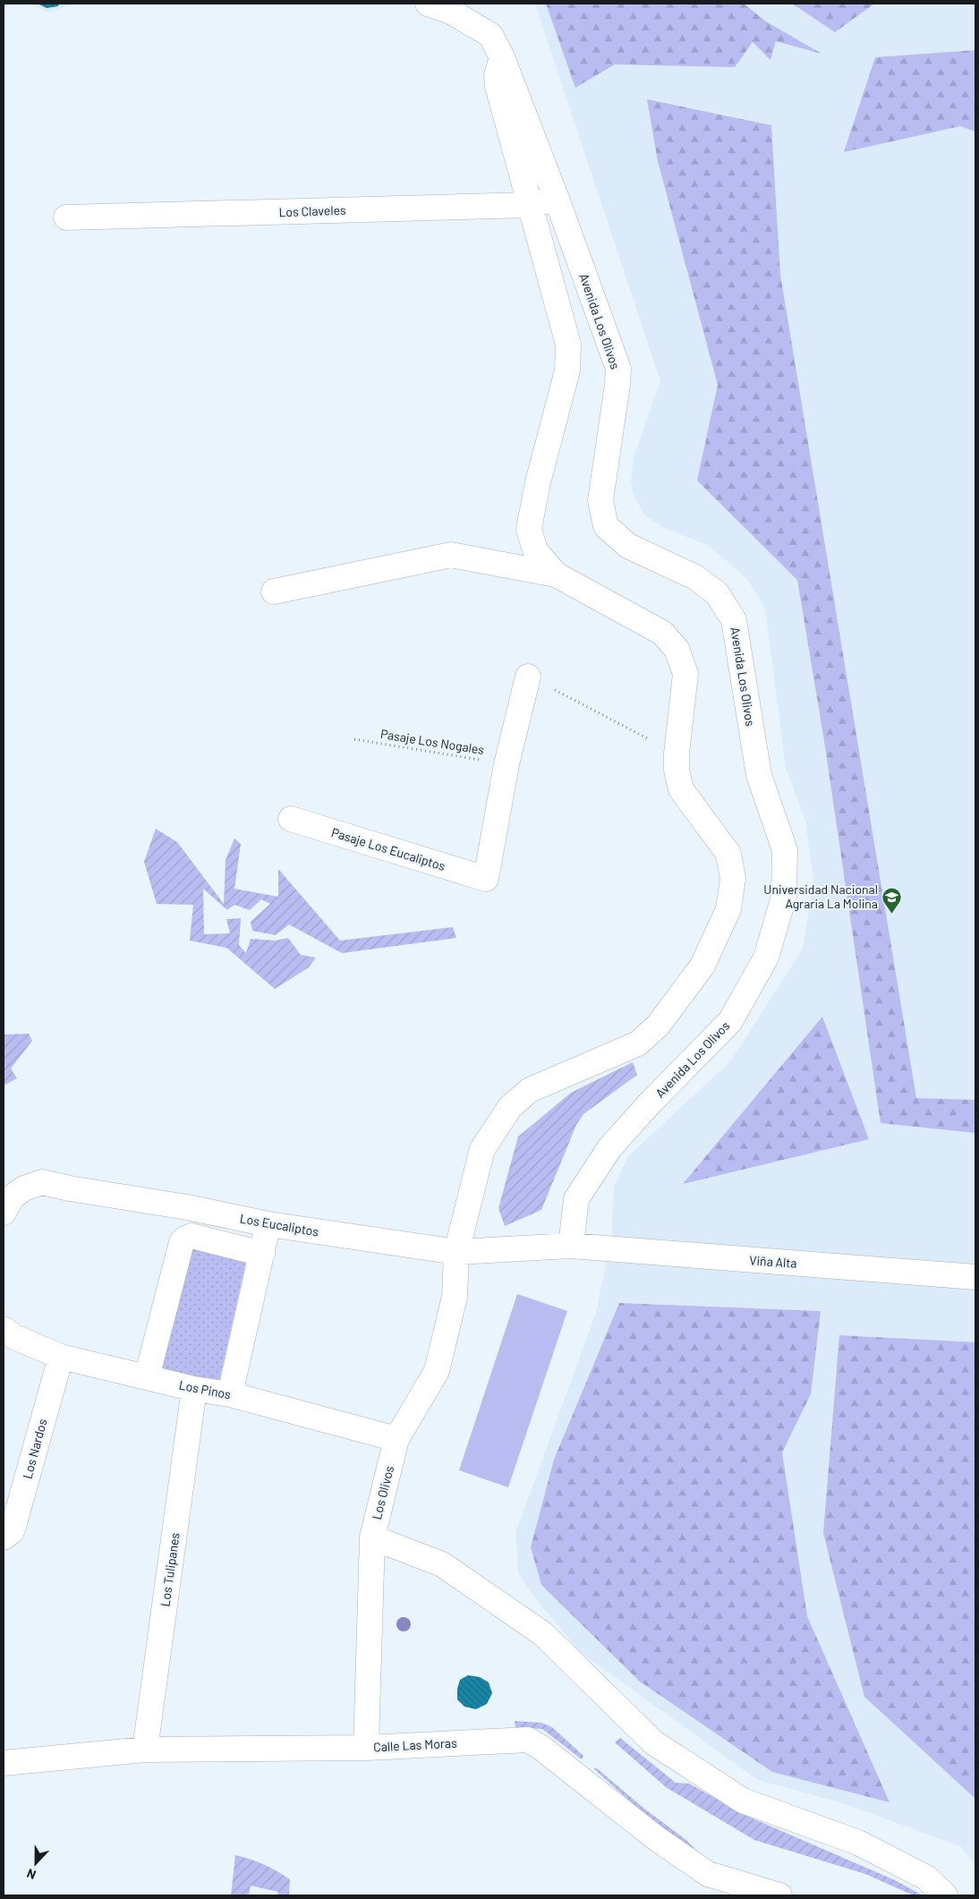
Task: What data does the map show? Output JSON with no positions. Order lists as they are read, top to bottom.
{
  "streets": {
    "street": [
      "Los Claveles",
      "Avenida Los Olivos",
      "Pasaje Los Eucaliptos",
      "Los Eucaliptos",
      "Viña Alta",
      "Los Pinos",
      "Los Nardos",
      "Los Olivos",
      "Los Tulipanes",
      "Calle Las Moras"
    ],
    "path": ["Pasaje Los Nogales"]
  },
  "crossings": [
    ["Los Claveles", "Avenida Los Olivos"],
    ["Avenida Los Olivos", "Los Eucaliptos"],
    ["Avenida Los Olivos", "Viña Alta"],
    ["Pasaje Los Nogales", "Pasaje Los Eucaliptos"],
    ["Los Eucaliptos", "Viña Alta"],
    ["Los Eucaliptos", "Los Olivos"],
    ["Los Pinos", "Los Nardos"],
    ["Los Pinos", "Los Olivos"],
    ["Los Pinos", "Los Tulipanes"],
    ["Los Olivos", "Calle Las Moras"],
    ["Los Tulipanes", "Calle Las Moras"]
  ],
  "places": {
    "school or university": ["Universidad Nacional Agraria La Molina"]
  },
  "north": "bottom"
}
